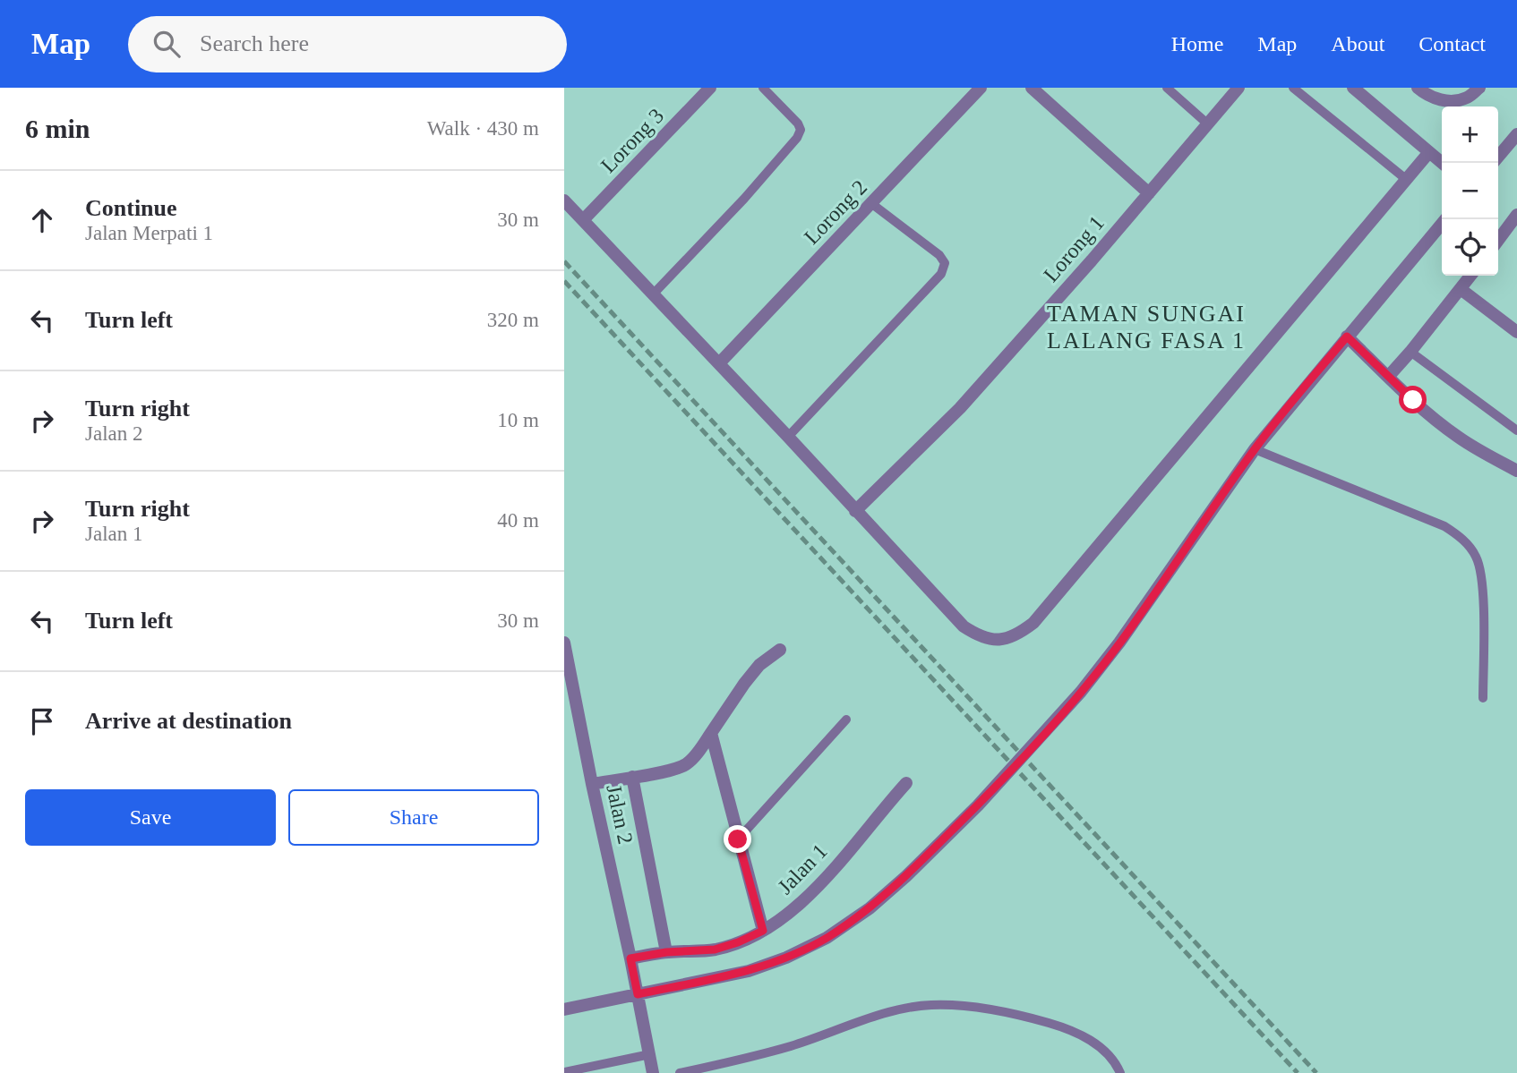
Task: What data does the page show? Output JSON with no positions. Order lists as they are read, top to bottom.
{
  "streets": {
    "street": [
      "Lorong 3",
      "Lorong 2",
      "Lorong 1",
      "Jalan 2",
      "Jalan 1"
    ]
  },
  "crossings": [
    ["Jalan 2", "Jalan 1"]
  ],
  "districts": ["TAMAN SUNGAI LALANG FASA 1"],
  "page": {
    "header": "Map",
    "search": "Search here",
    "nav": [
      "Home",
      "Map",
      "About",
      "Contact"
    ],
    "heading": ["6 min", "Walk · 430 m"],
    "map_buttons": ["+", "−"],
    "list": [
      ["Continue", "Jalan Merpati 1", "30 m"],
      ["Turn left", "320 m"],
      ["Turn right", "Jalan 2", "10 m"],
      ["Turn right", "Jalan 1", "40 m"],
      ["Turn left", "30 m"],
      "Arrive at destination"
    ],
    "buttons": ["Save", "Share"]
  }
}
